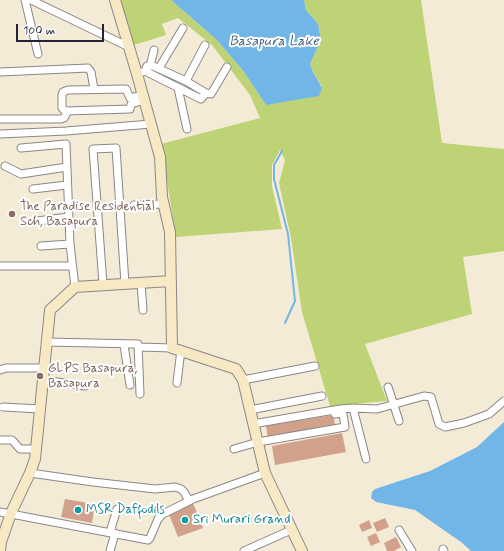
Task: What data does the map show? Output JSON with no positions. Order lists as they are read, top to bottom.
{
  "water": ["Basapura Lake"],
  "places": [
    "The Paradise Residential Sch, Basapura",
    "GLPS Basapura, Basapura",
    "MSR Daffodils",
    "Sri Murari Grand"
  ],
  "scale_bar": "100 m"
}
